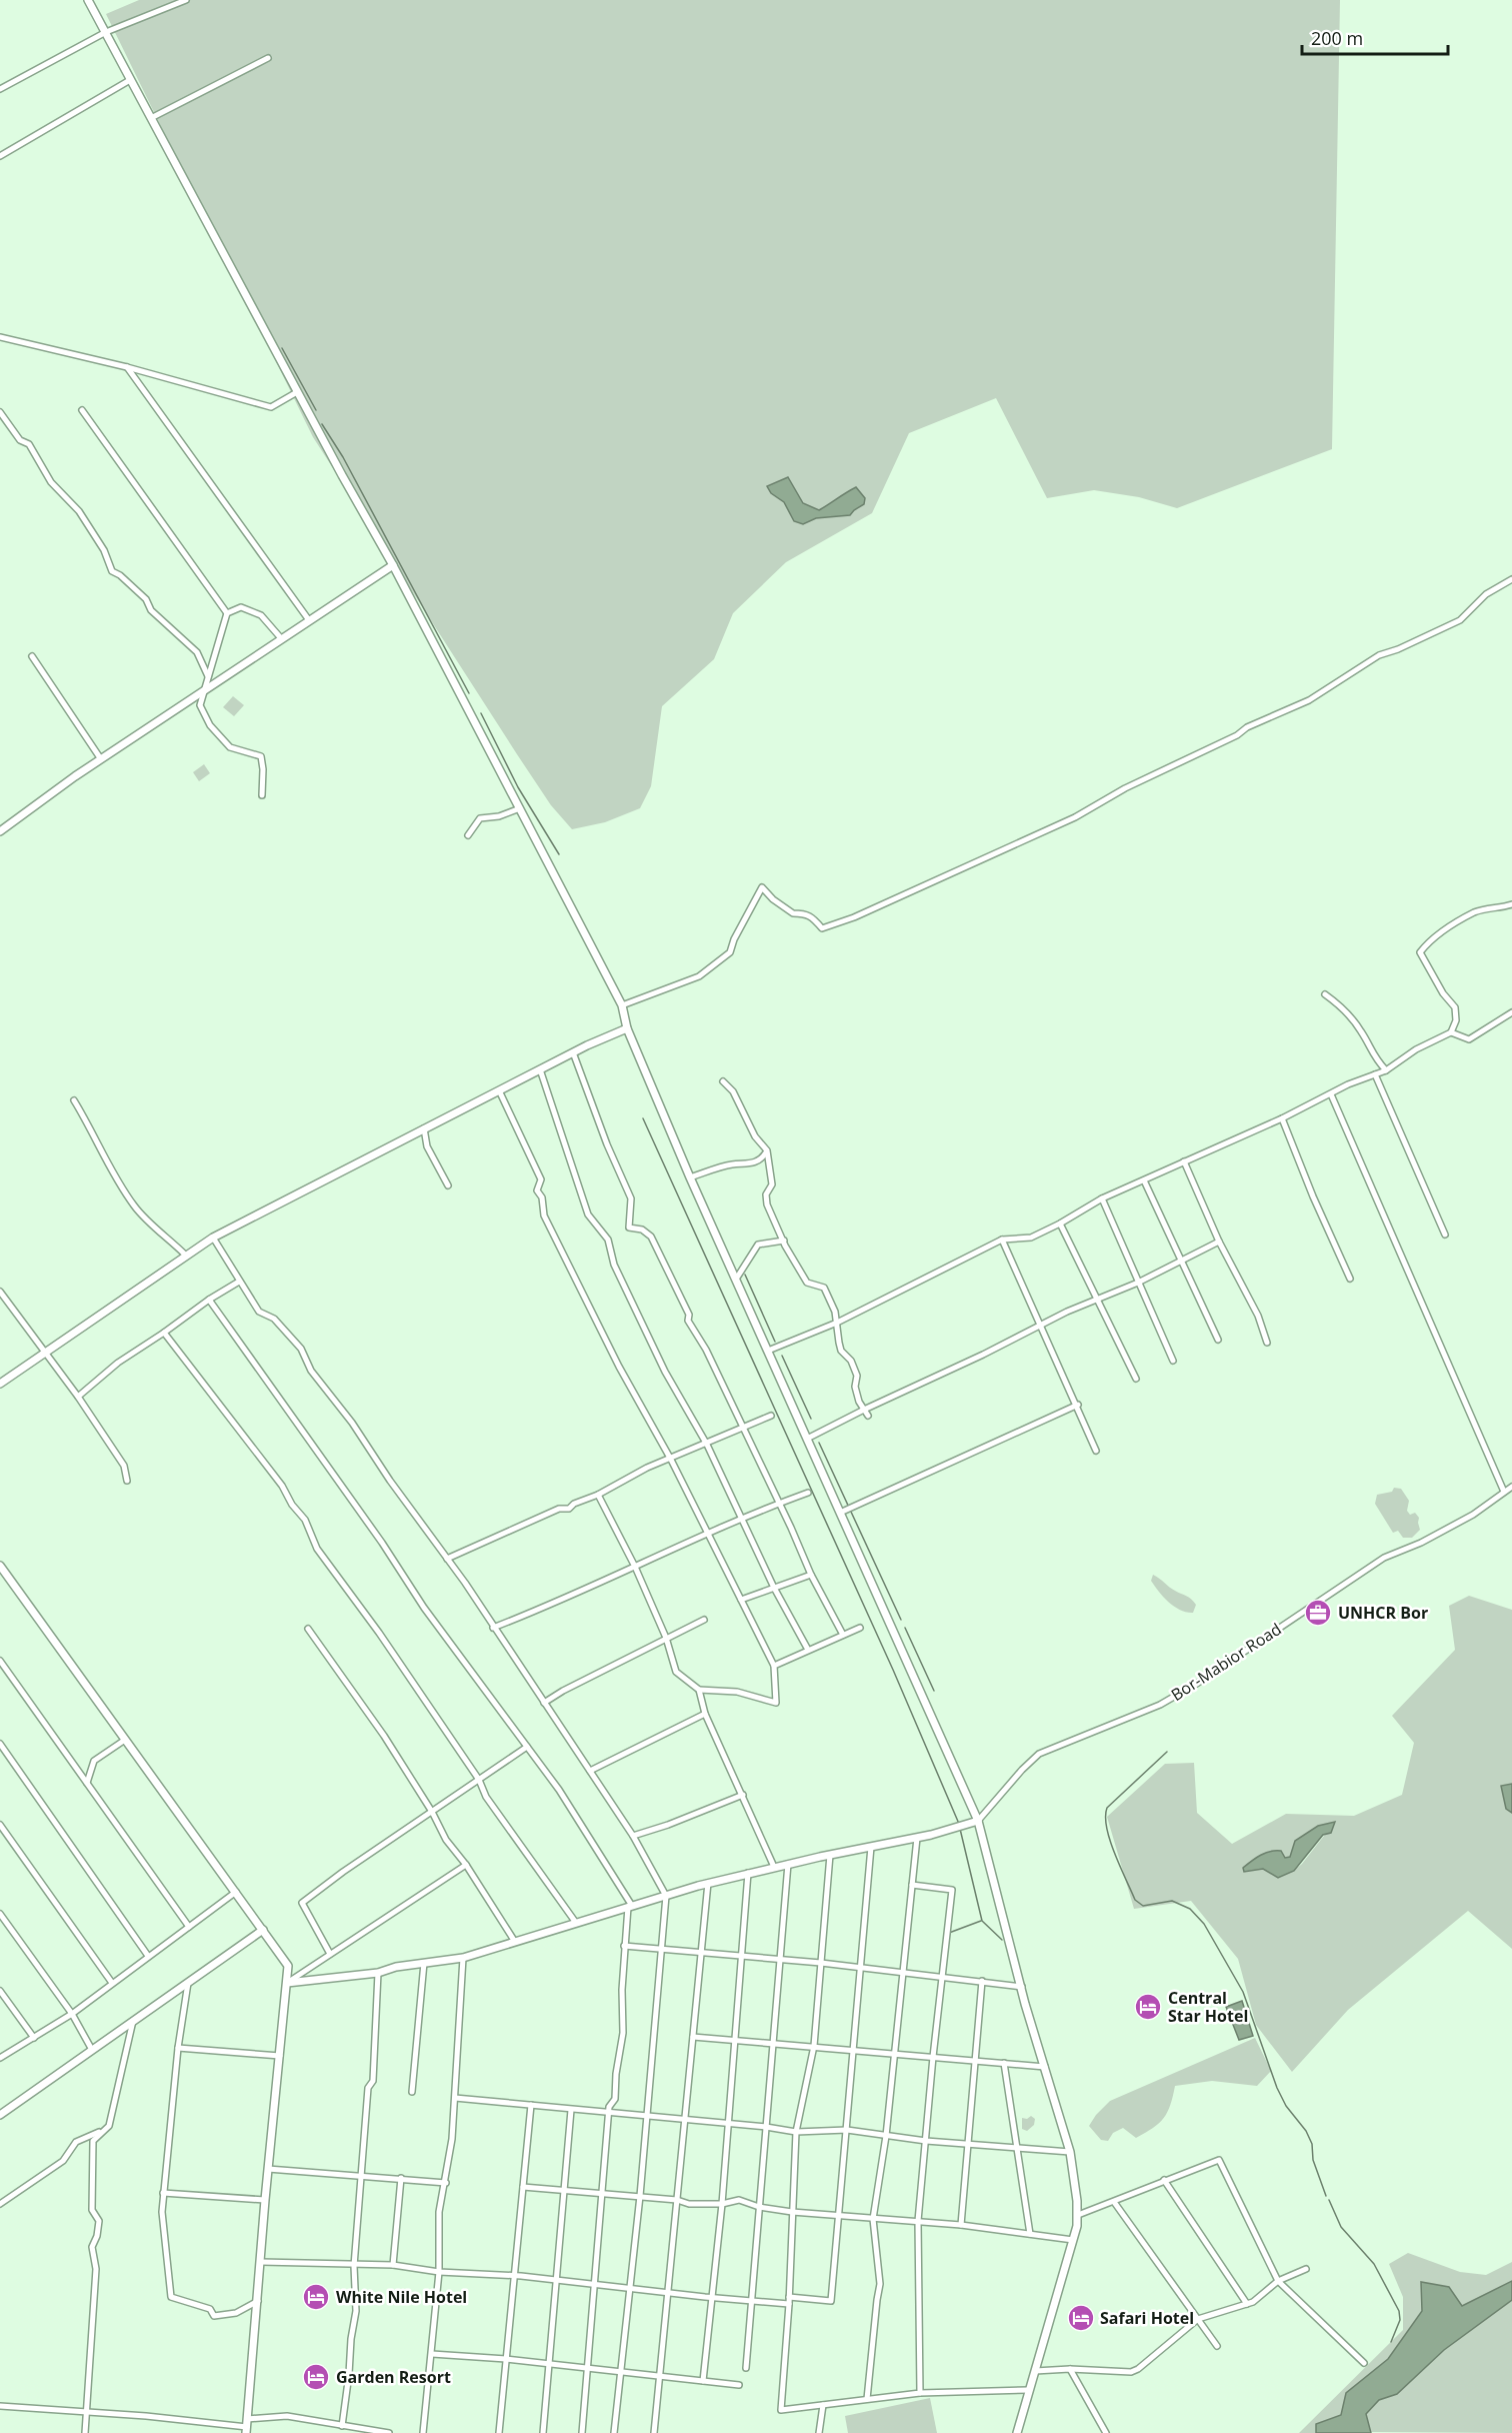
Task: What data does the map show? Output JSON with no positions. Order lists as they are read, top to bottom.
{
  "streets": {
    "street": ["Bor-Mabior Road"]
  },
  "places": {
    "office": ["UNHCR Bor"],
    "hotel": [
      "Central Star Hotel",
      "White Nile Hotel",
      "Safari Hotel",
      "Garden Resort"
    ]
  },
  "scale_bar": "200 m"
}
